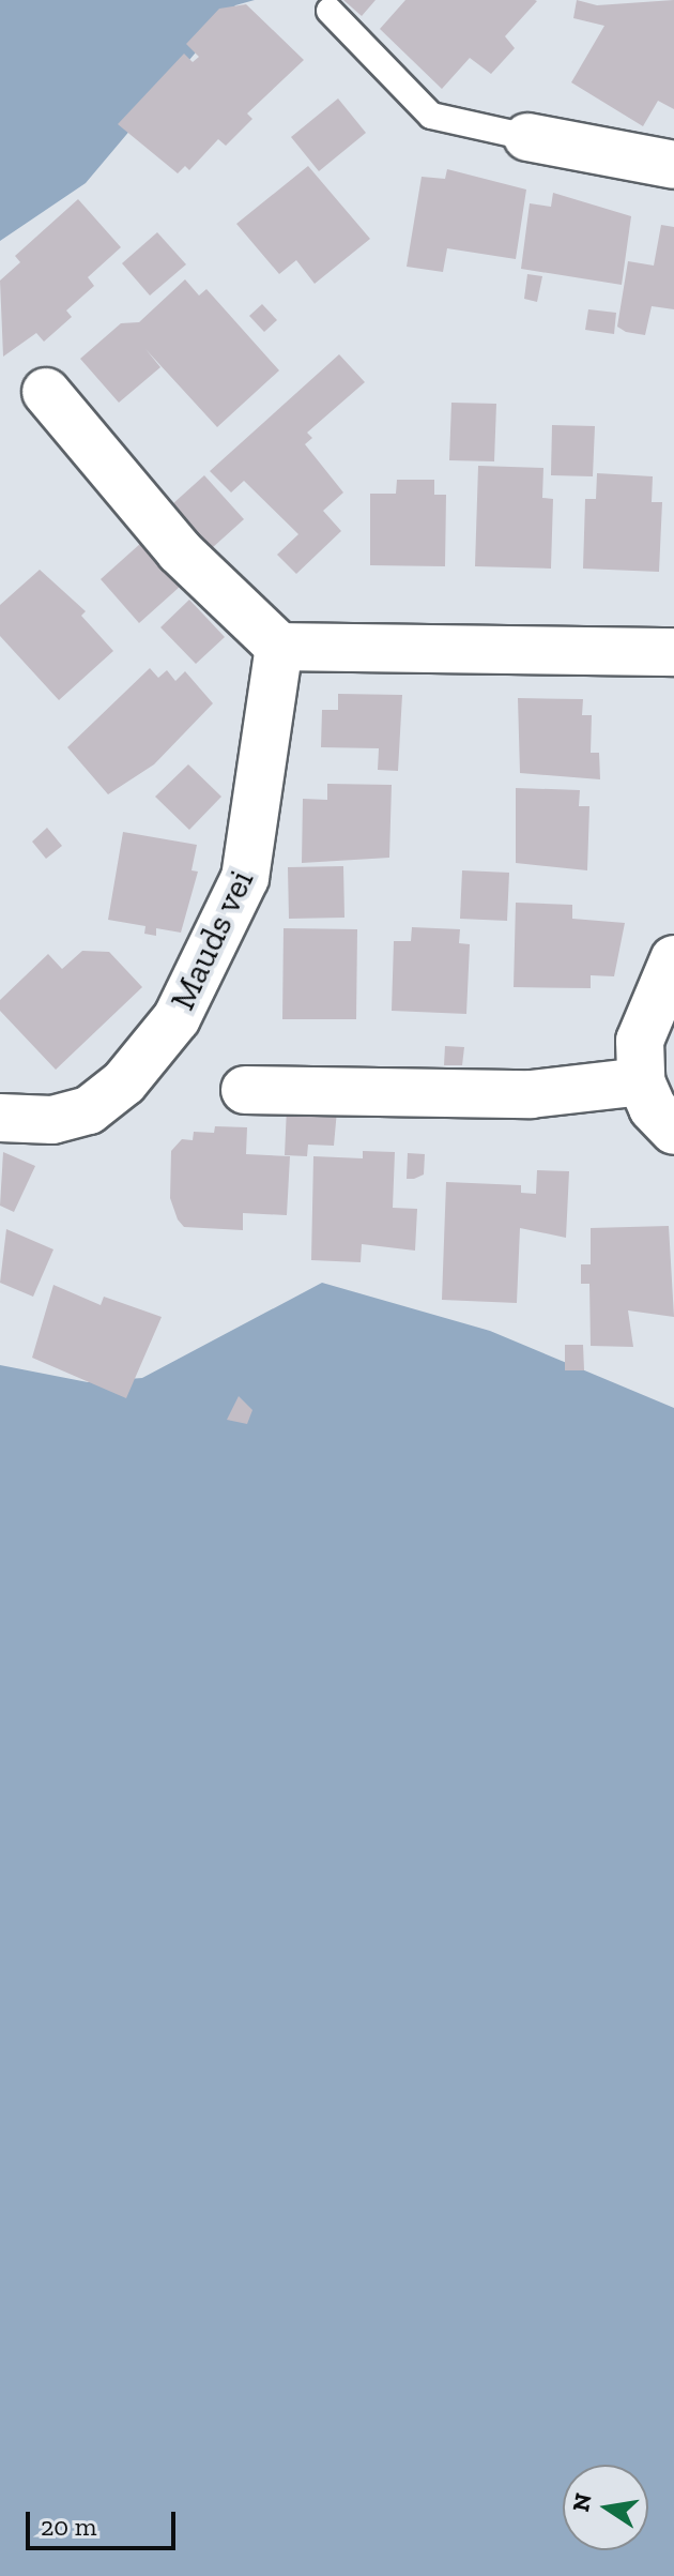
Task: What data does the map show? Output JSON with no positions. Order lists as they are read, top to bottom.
{
  "streets": {
    "street": ["Mauds vei"]
  },
  "scale_bar": "20 m",
  "north": "left"
}
